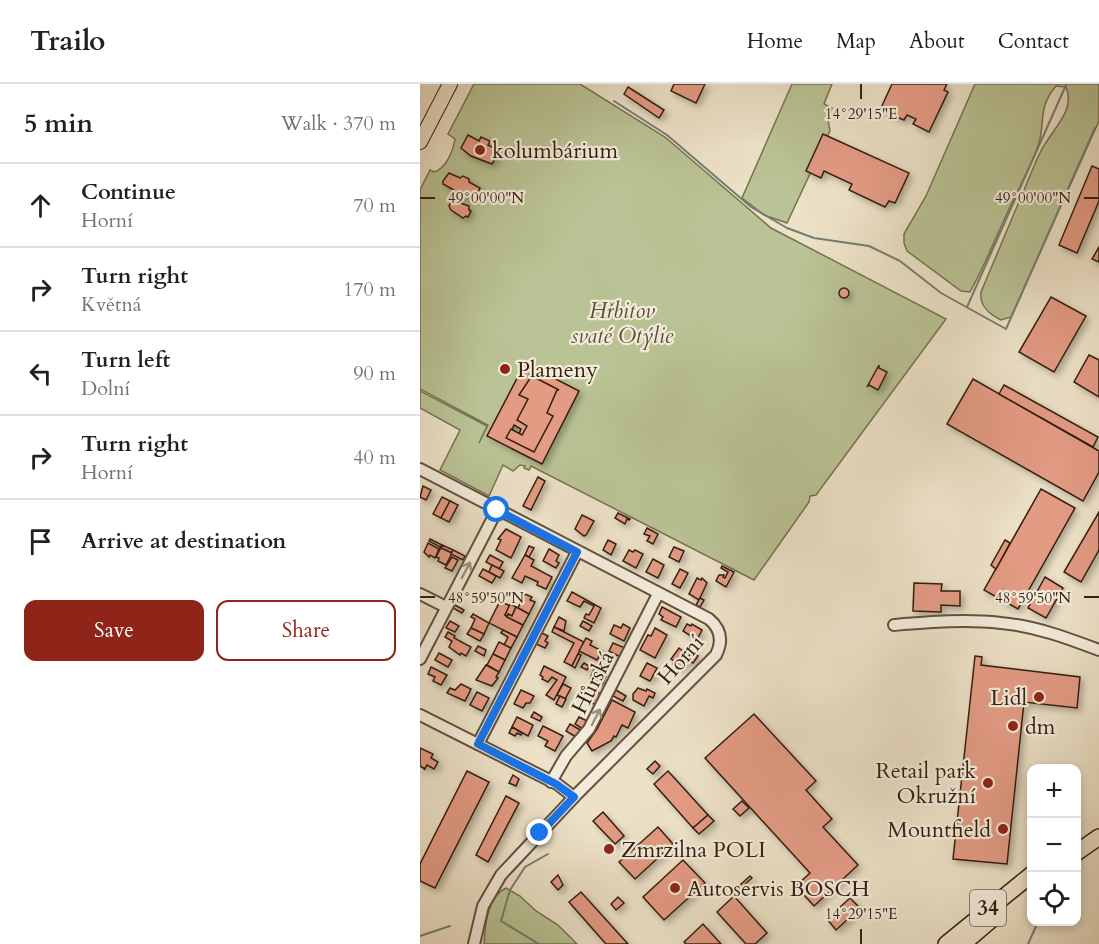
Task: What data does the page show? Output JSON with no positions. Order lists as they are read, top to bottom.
{
  "streets": {
    "highway": ["34"],
    "street": ["Horní", "Hůrská"]
  },
  "crossings": [
    ["Horní", "Hůrská"]
  ],
  "parks": ["Hřbitov svaté Otýlie"],
  "places": [
    "kolumbárium",
    "Plameny",
    "Lidl",
    "dm",
    "Retail park Okružní",
    "Mountfield",
    "Zmrzilna POLI",
    "Autoservis BOSCH"
  ],
  "page": {
    "header": "Trailo",
    "nav": [
      "Home",
      "Map",
      "About",
      "Contact"
    ],
    "heading": ["5 min", "Walk · 370 m"],
    "list": [
      ["Continue", "Horní", "70 m"],
      ["Turn right", "Květná", "170 m"],
      ["Turn left", "Dolní", "90 m"],
      ["Turn right", "Horní", "40 m"],
      "Arrive at destination"
    ],
    "buttons": ["Save", "Share"],
    "map_buttons": ["+", "−"]
  },
  "coordinates": ["14°29'15\"E", "49°00'00\"N", "48°59'50\"N"]
}
